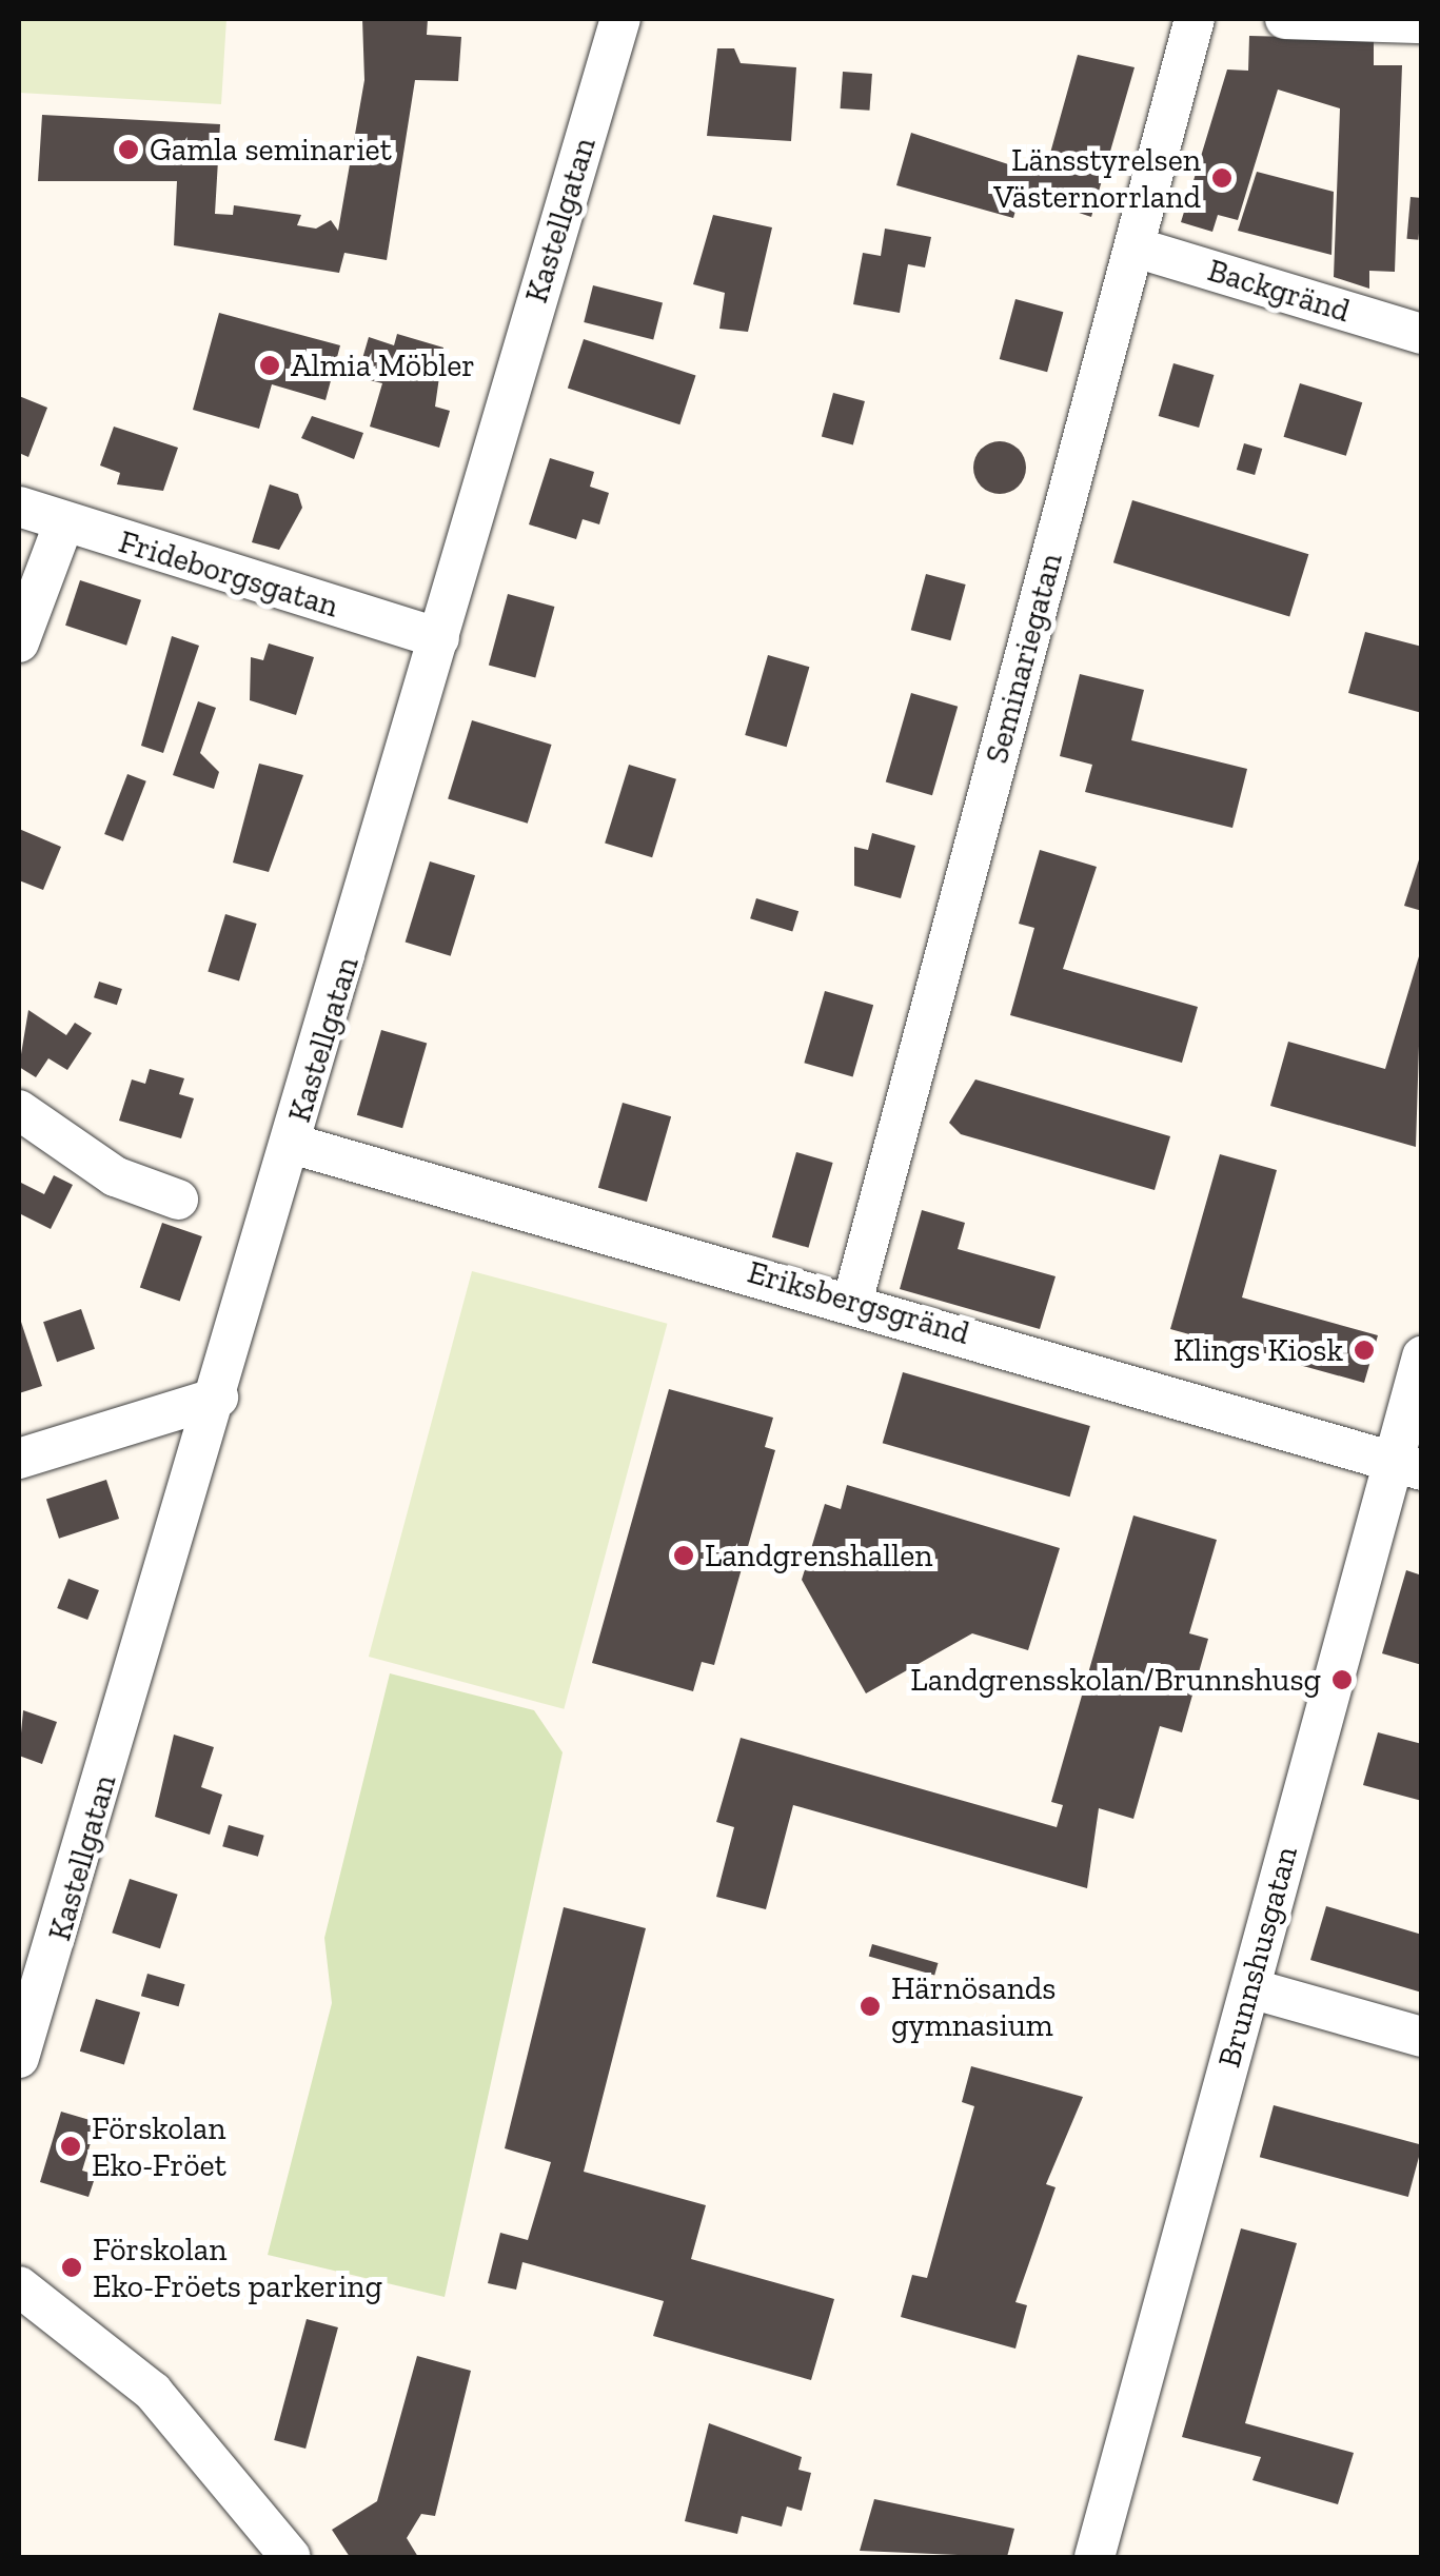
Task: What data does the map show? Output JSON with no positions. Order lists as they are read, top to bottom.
{
  "streets": {
    "street": [
      "Kastellgatan",
      "Backgränd",
      "Frideborgsgatan",
      "Seminariegatan",
      "Eriksbergsgränd",
      "Brunnshusgatan"
    ]
  },
  "crossings": [
    ["Kastellgatan", "Frideborgsgatan"],
    ["Kastellgatan", "Eriksbergsgränd"],
    ["Backgränd", "Seminariegatan"],
    ["Seminariegatan", "Eriksbergsgränd"],
    ["Eriksbergsgränd", "Brunnshusgatan"]
  ],
  "places": [
    "Gamla seminariet",
    "Länsstyrelsen Västernorrland",
    "Almia Möbler",
    "Klings Kiosk",
    "Landgrenshallen",
    "Landgrensskolan/Brunnshusg",
    "Härnösands gymnasium",
    "Förskolan Eko-Fröet",
    "Förskolan Eko-Fröets parkering"
  ]
}
